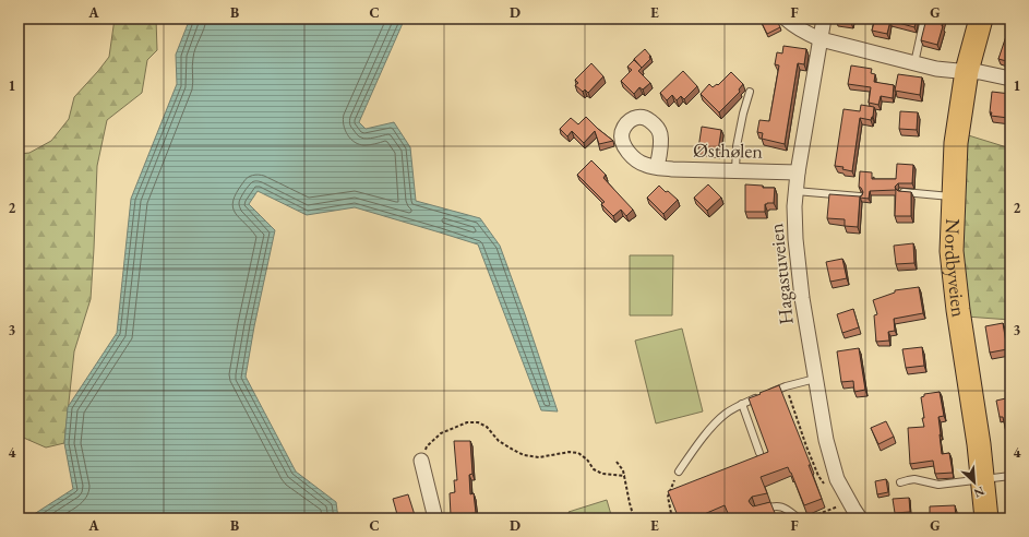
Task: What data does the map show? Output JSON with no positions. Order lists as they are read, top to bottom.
{
  "streets": {
    "main road": ["Nordbyveien"],
    "street": ["Østhølen", "Hagastuveien"]
  },
  "crossings": [
    ["Østhølen", "Hagastuveien"]
  ],
  "north": "bottom right",
  "grid": {
    "columns": [
      "A",
      "B",
      "C",
      "D",
      "E",
      "F",
      "G"
    ],
    "rows": [
      "1",
      "2",
      "3",
      "4"
    ]
  }
}
